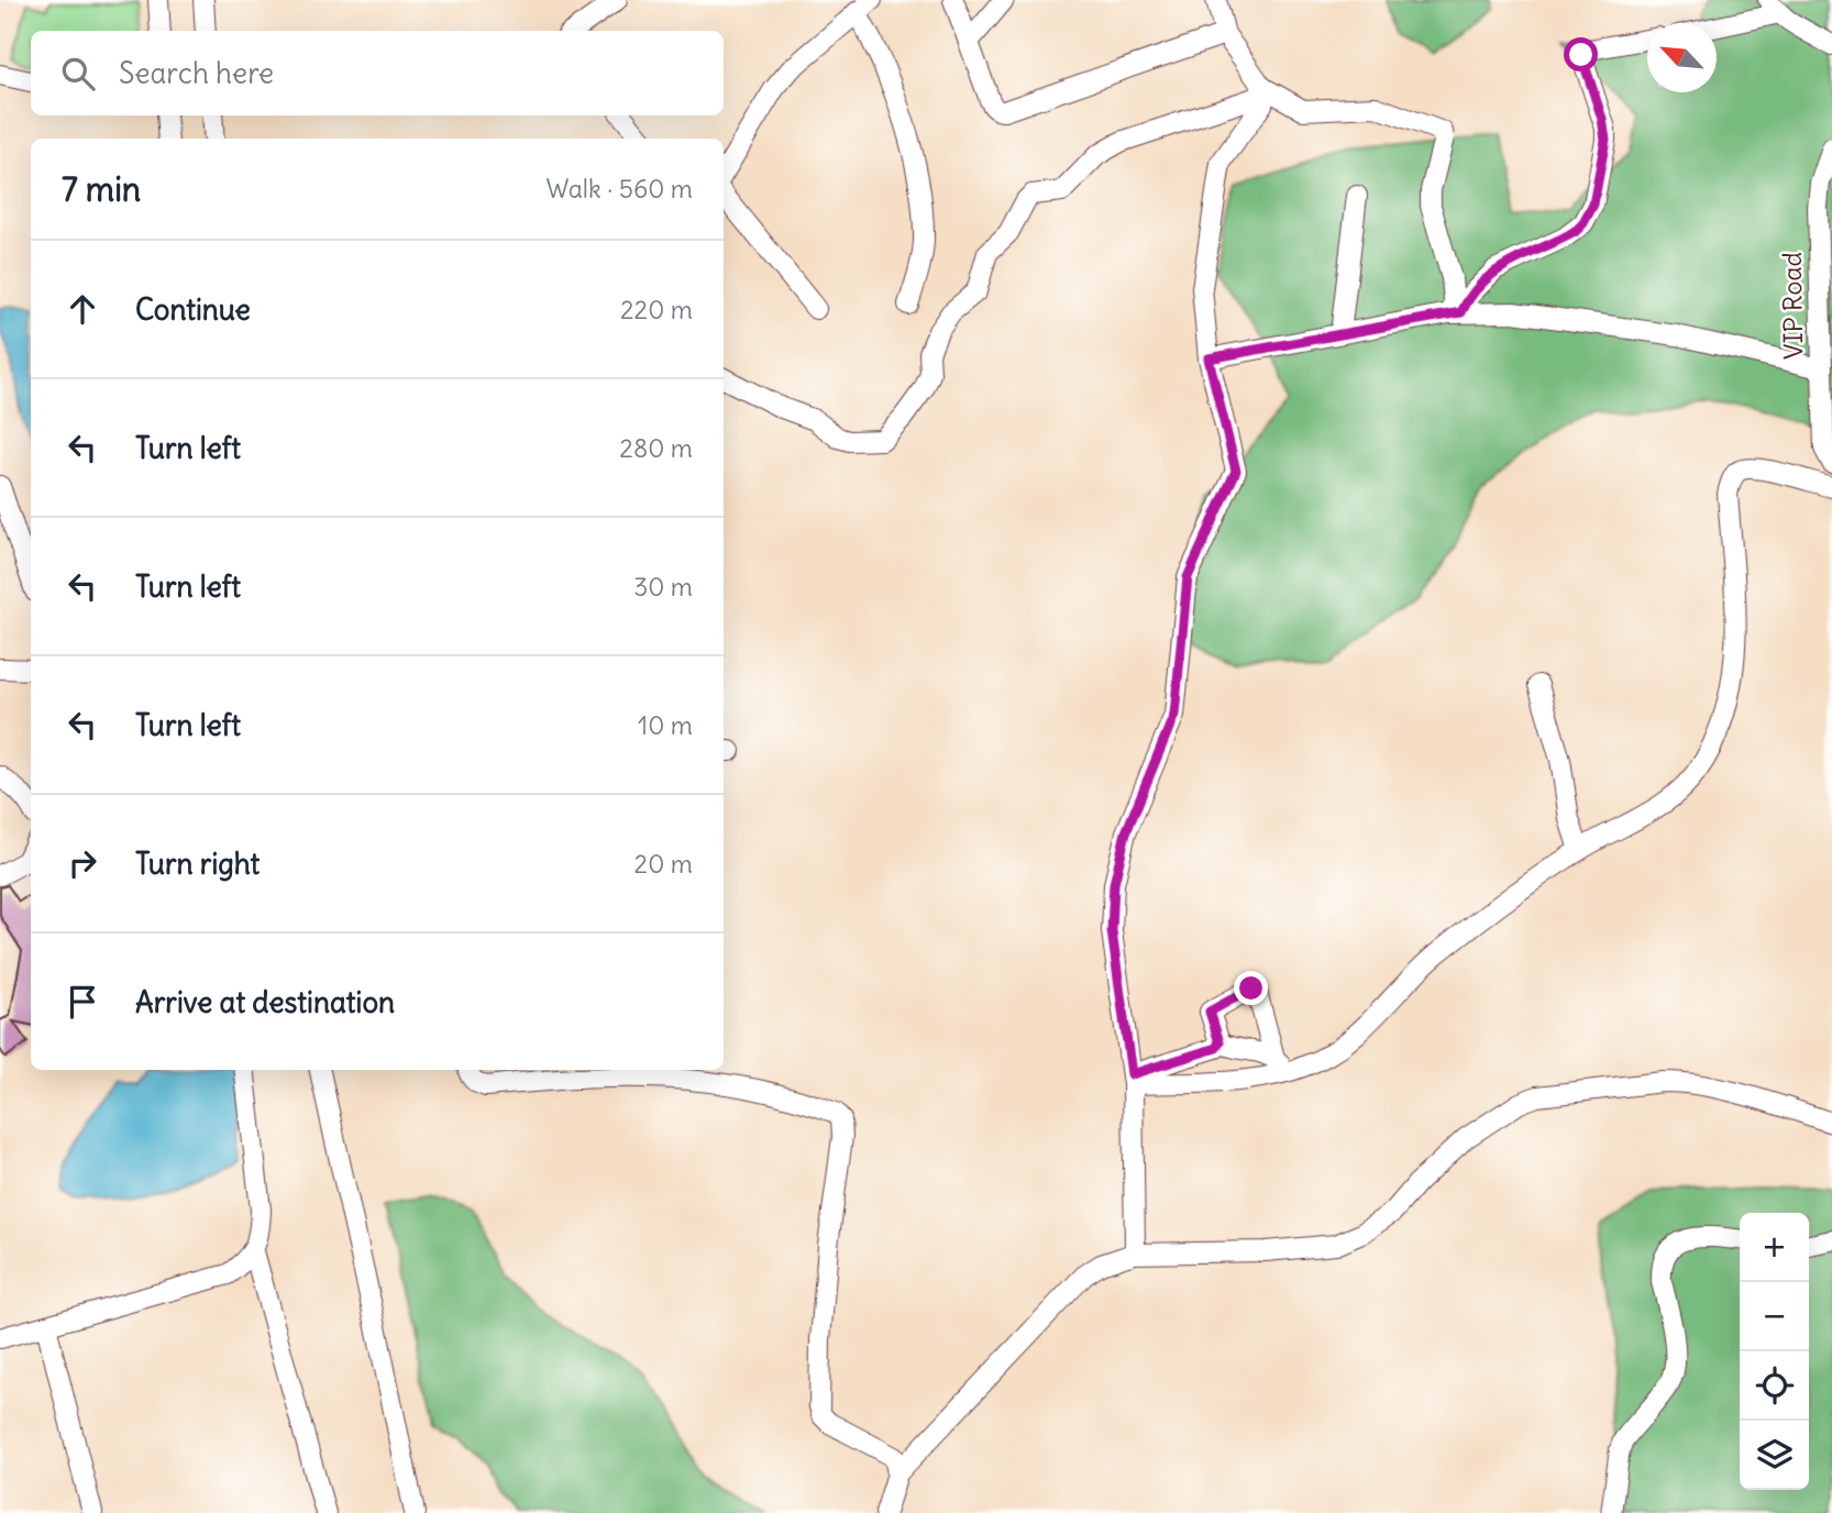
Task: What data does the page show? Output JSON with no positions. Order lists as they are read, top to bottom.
{
  "streets": {
    "street": ["VIP Road"]
  },
  "north": "top left",
  "page": {
    "search": "Search here",
    "heading": ["7 min", "Walk · 560 m"],
    "list": [
      ["Continue", "220 m"],
      ["Turn left", "280 m"],
      ["Turn left", "30 m"],
      ["Turn left", "10 m"],
      ["Turn right", "20 m"],
      "Arrive at destination"
    ],
    "map_buttons": ["+", "−"]
  }
}
